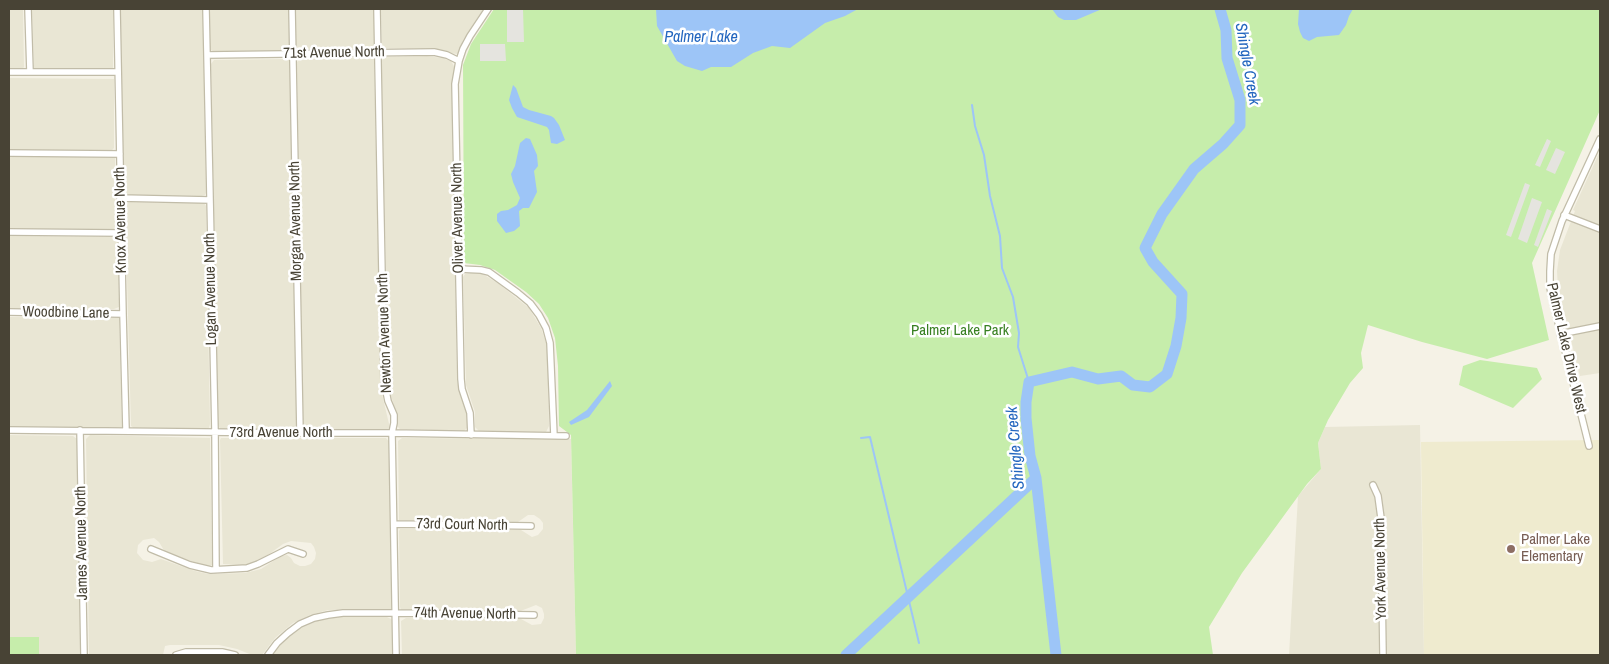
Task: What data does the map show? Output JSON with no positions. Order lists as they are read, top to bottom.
{
  "streets": {
    "street": [
      "71st Avenue North",
      "Oliver Avenue North",
      "Knox Avenue North",
      "Morgan Avenue North",
      "Logan Avenue North",
      "Woodbine Lane",
      "Newton Avenue North",
      "Palmer Lake Drive West",
      "73rd Avenue North",
      "73rd Court North",
      "James Avenue North",
      "York Avenue North",
      "74th Avenue North"
    ]
  },
  "crossings": [
    ["71st Avenue North", "Oliver Avenue North"],
    ["71st Avenue North", "Morgan Avenue North"],
    ["71st Avenue North", "Logan Avenue North"],
    ["71st Avenue North", "Newton Avenue North"],
    ["Oliver Avenue North", "73rd Avenue North"],
    ["Knox Avenue North", "Woodbine Lane"],
    ["Knox Avenue North", "73rd Avenue North"],
    ["Morgan Avenue North", "73rd Avenue North"],
    ["Logan Avenue North", "73rd Avenue North"],
    ["Newton Avenue North", "73rd Avenue North"],
    ["Newton Avenue North", "73rd Court North"],
    ["Newton Avenue North", "74th Avenue North"],
    ["73rd Avenue North", "James Avenue North"]
  ],
  "water": ["Palmer Lake", "Shingle Creek"],
  "parks": ["Palmer Lake Park"],
  "places": ["Palmer Lake Elementary"]
}
